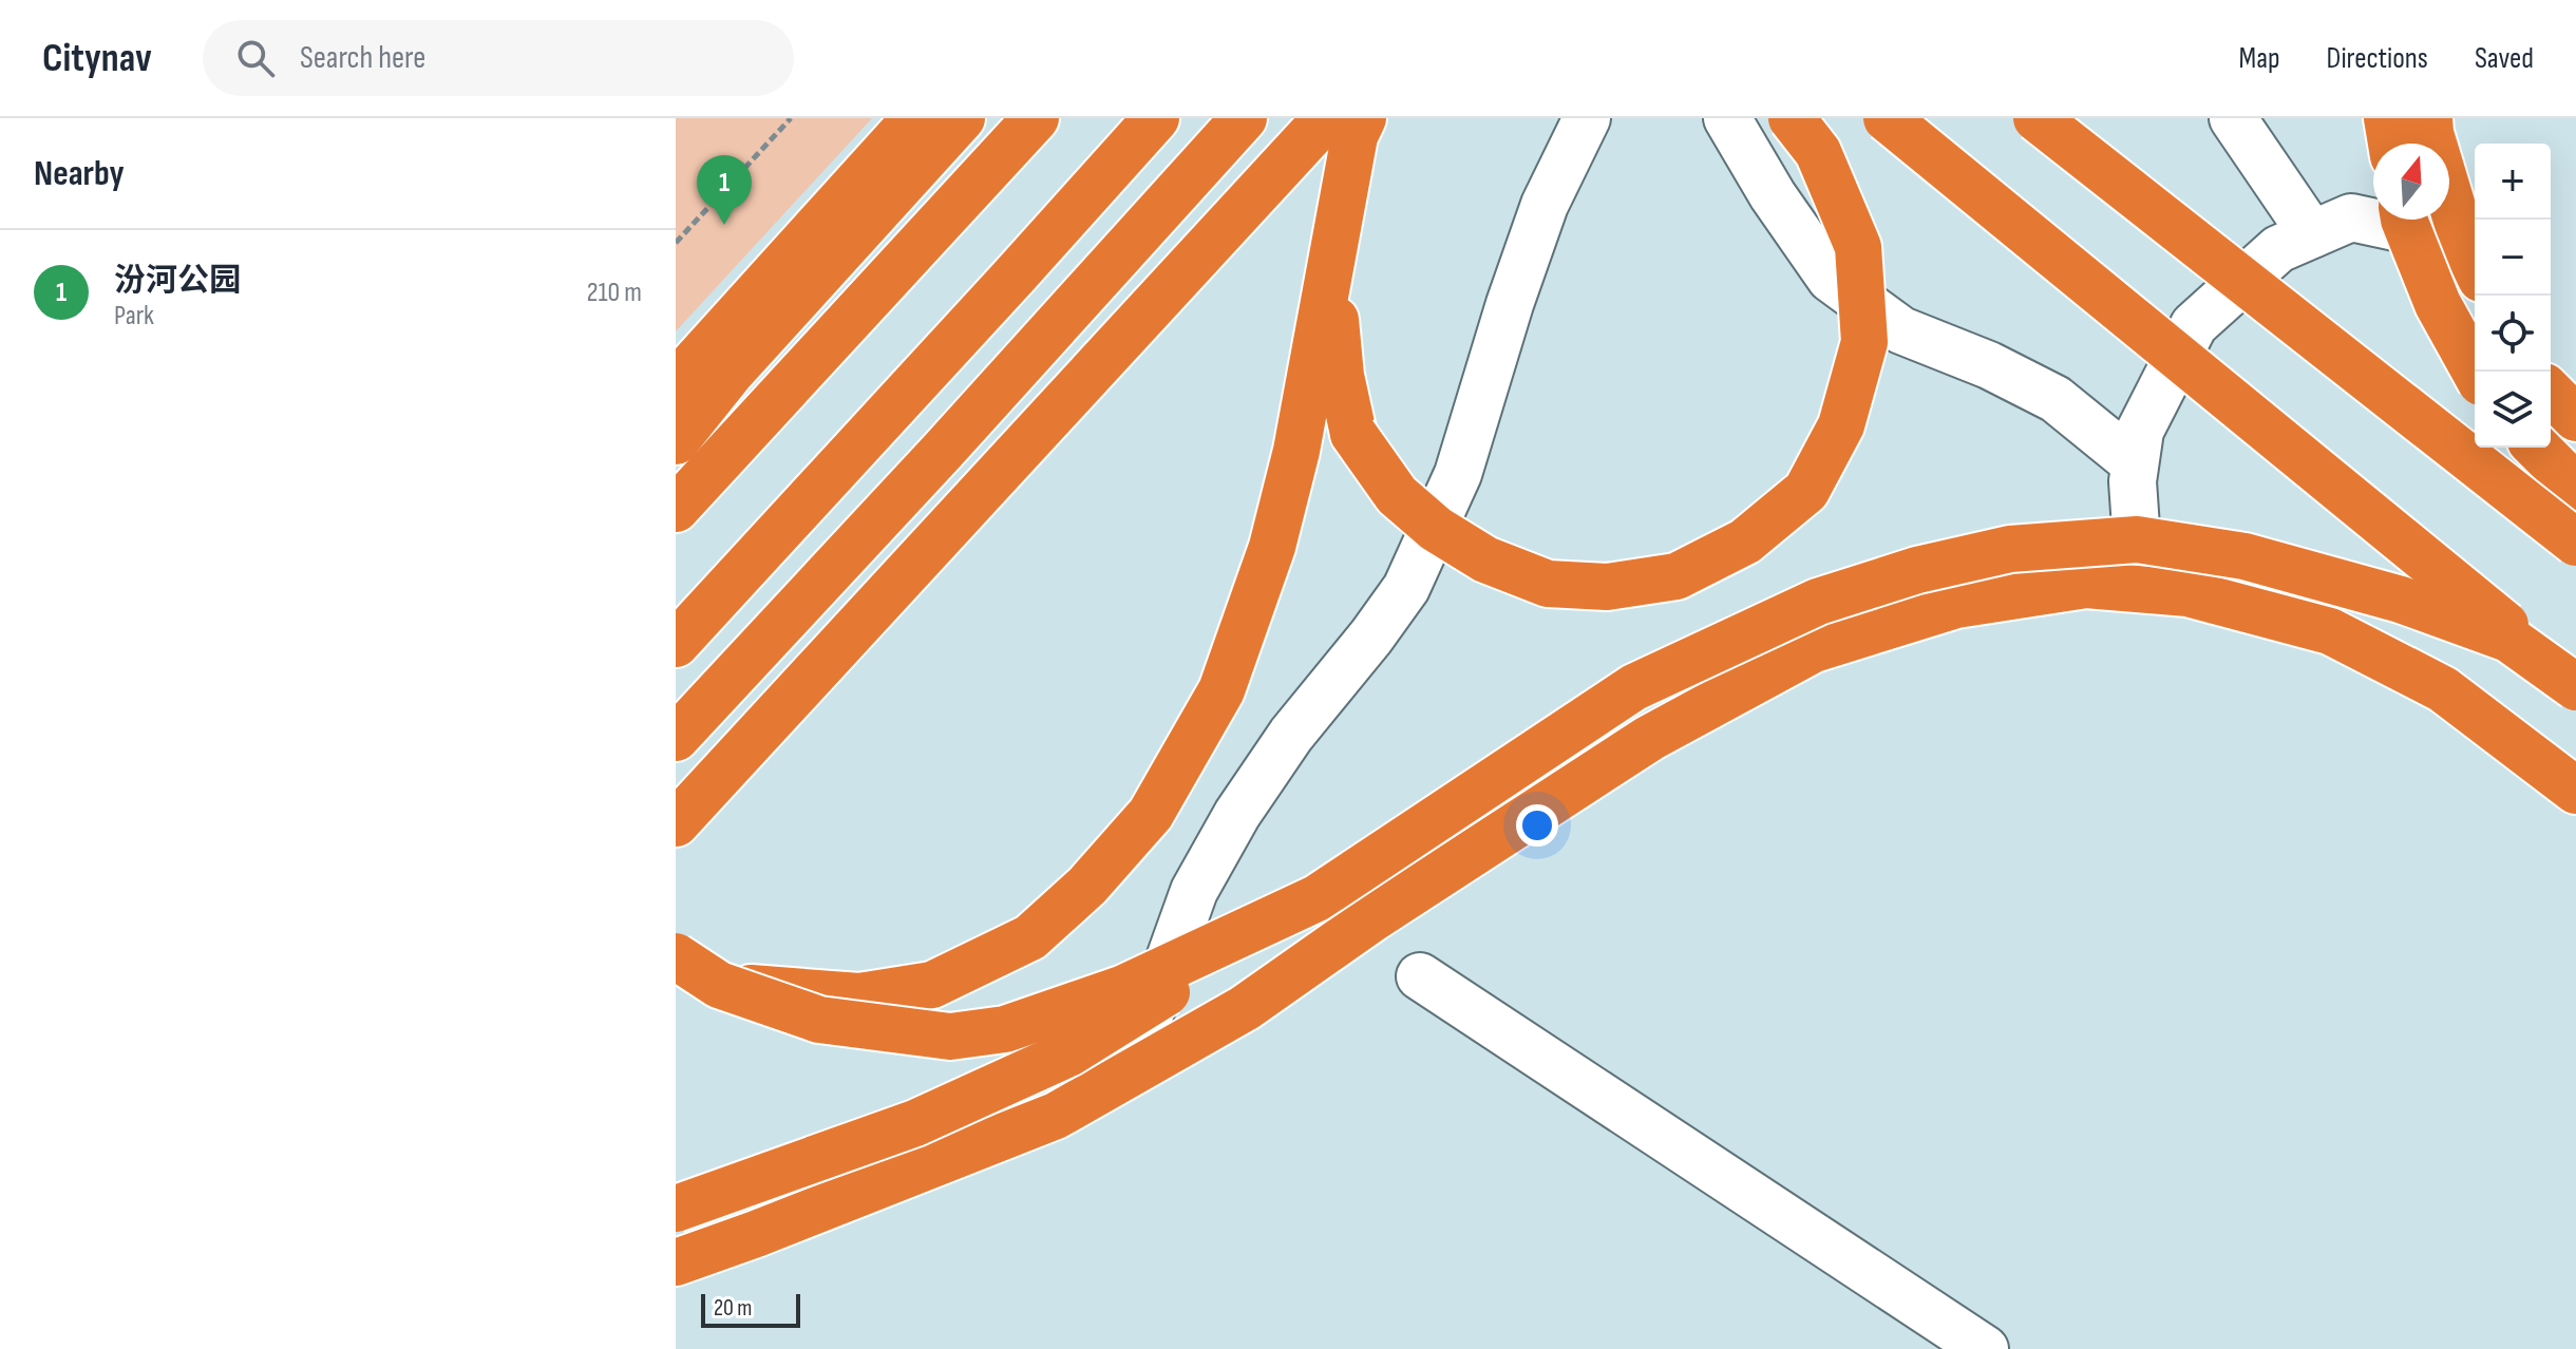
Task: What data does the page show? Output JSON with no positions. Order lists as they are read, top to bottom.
{
  "scale_bar": "20 m",
  "north": "top",
  "page": {
    "header": "Citynav",
    "search": "Search here",
    "nav": ["Map", "Directions", "Saved"],
    "heading": "Nearby",
    "map_buttons": ["+", "−"],
    "pins": "1",
    "list": [
      {
        "mark": "1",
        "name": "汾河公园",
        "note": "Park",
        "value": "210 m"
      }
    ],
    "scale": "20 m"
  }
}
